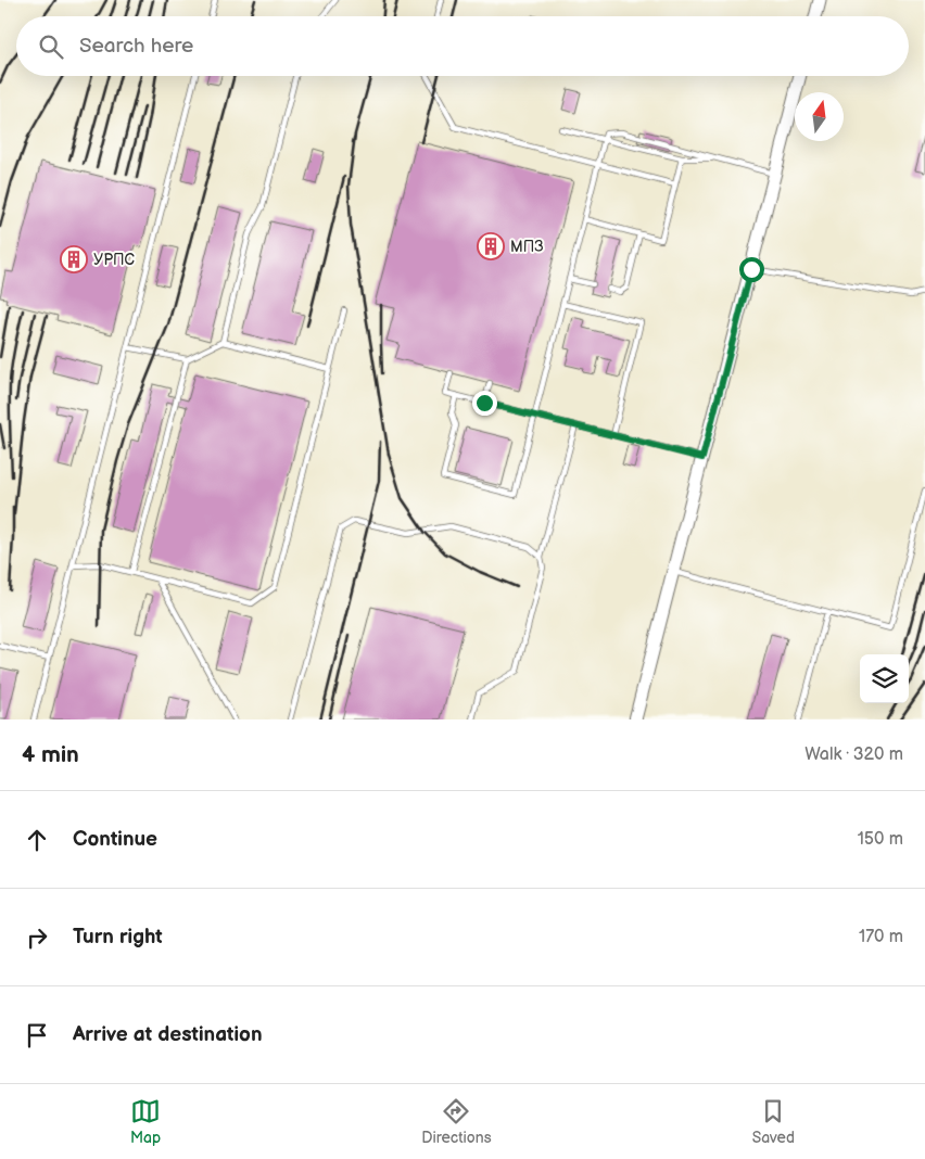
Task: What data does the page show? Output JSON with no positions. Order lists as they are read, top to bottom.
{
  "places": {
    "building": ["МПЗ", "УРПС"]
  },
  "north": "top",
  "page": {
    "search": "Search here",
    "heading": ["4 min", "Walk · 320 m"],
    "list": [
      ["Continue", "150 m"],
      ["Turn right", "170 m"],
      "Arrive at destination"
    ],
    "nav": ["Map", "Directions", "Saved"]
  }
}
